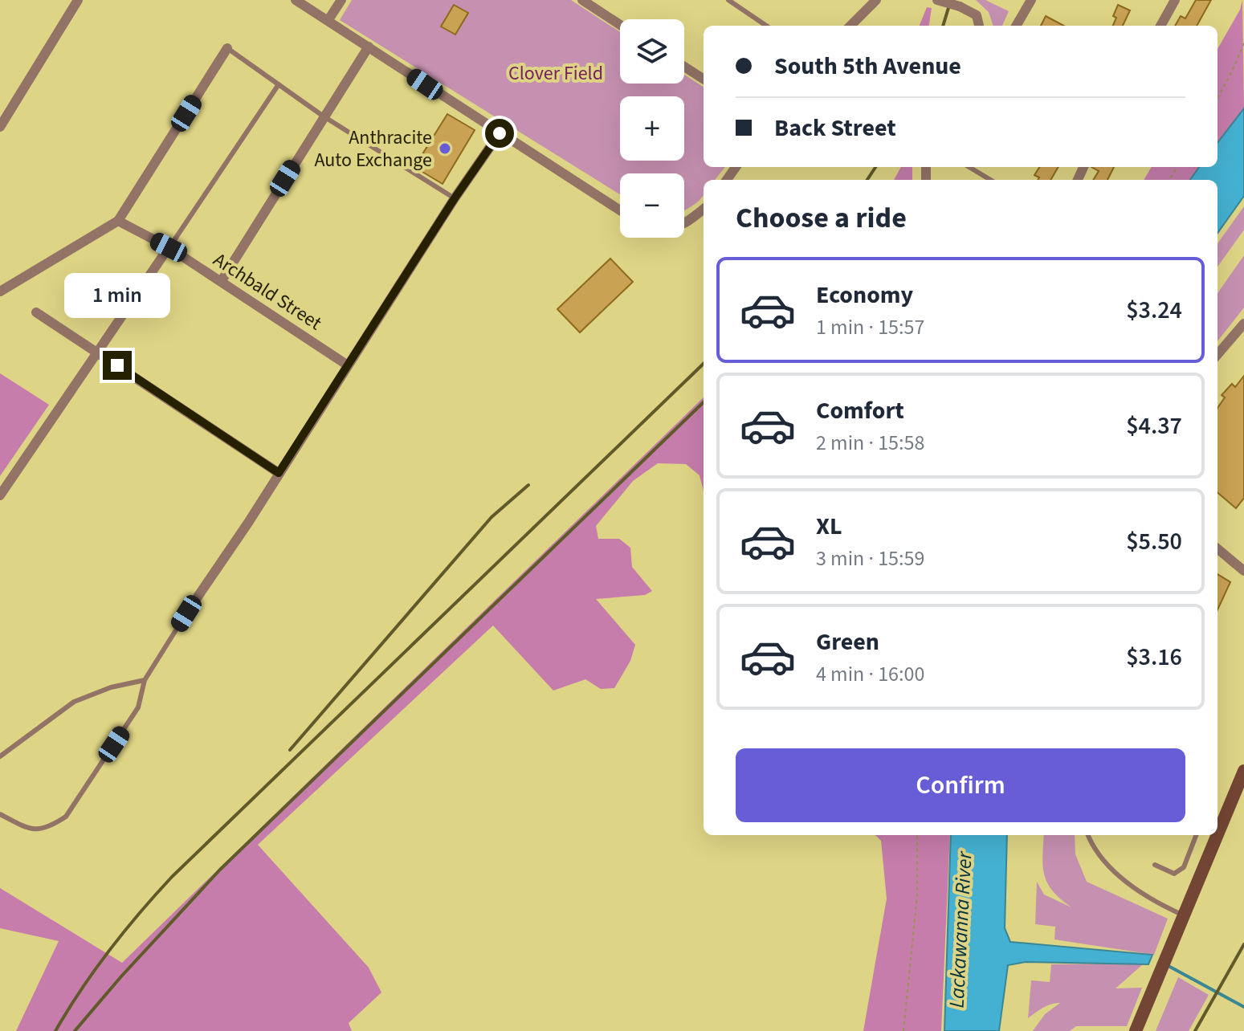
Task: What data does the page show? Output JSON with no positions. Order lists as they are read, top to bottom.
{
  "streets": {
    "street": ["Archbald Street"]
  },
  "water": ["Lackawanna River"],
  "parks": ["Clover Field"],
  "places": ["Anthracite Auto Exchange"],
  "page": {
    "map_buttons": ["+", "−"],
    "banner": ["South 5th Avenue", "Back Street"],
    "heading": "Choose a ride",
    "list": [
      {
        "name": "Economy",
        "note": "1 min · 15:57",
        "value": "$3.24"
      },
      {
        "name": "Comfort",
        "note": "2 min · 15:58",
        "value": "$4.37"
      },
      {
        "name": "XL",
        "note": "3 min · 15:59",
        "value": "$5.50"
      },
      {
        "name": "Green",
        "note": "4 min · 16:00",
        "value": "$3.16"
      }
    ],
    "bubble": "1 min",
    "buttons": "Confirm"
  }
}
